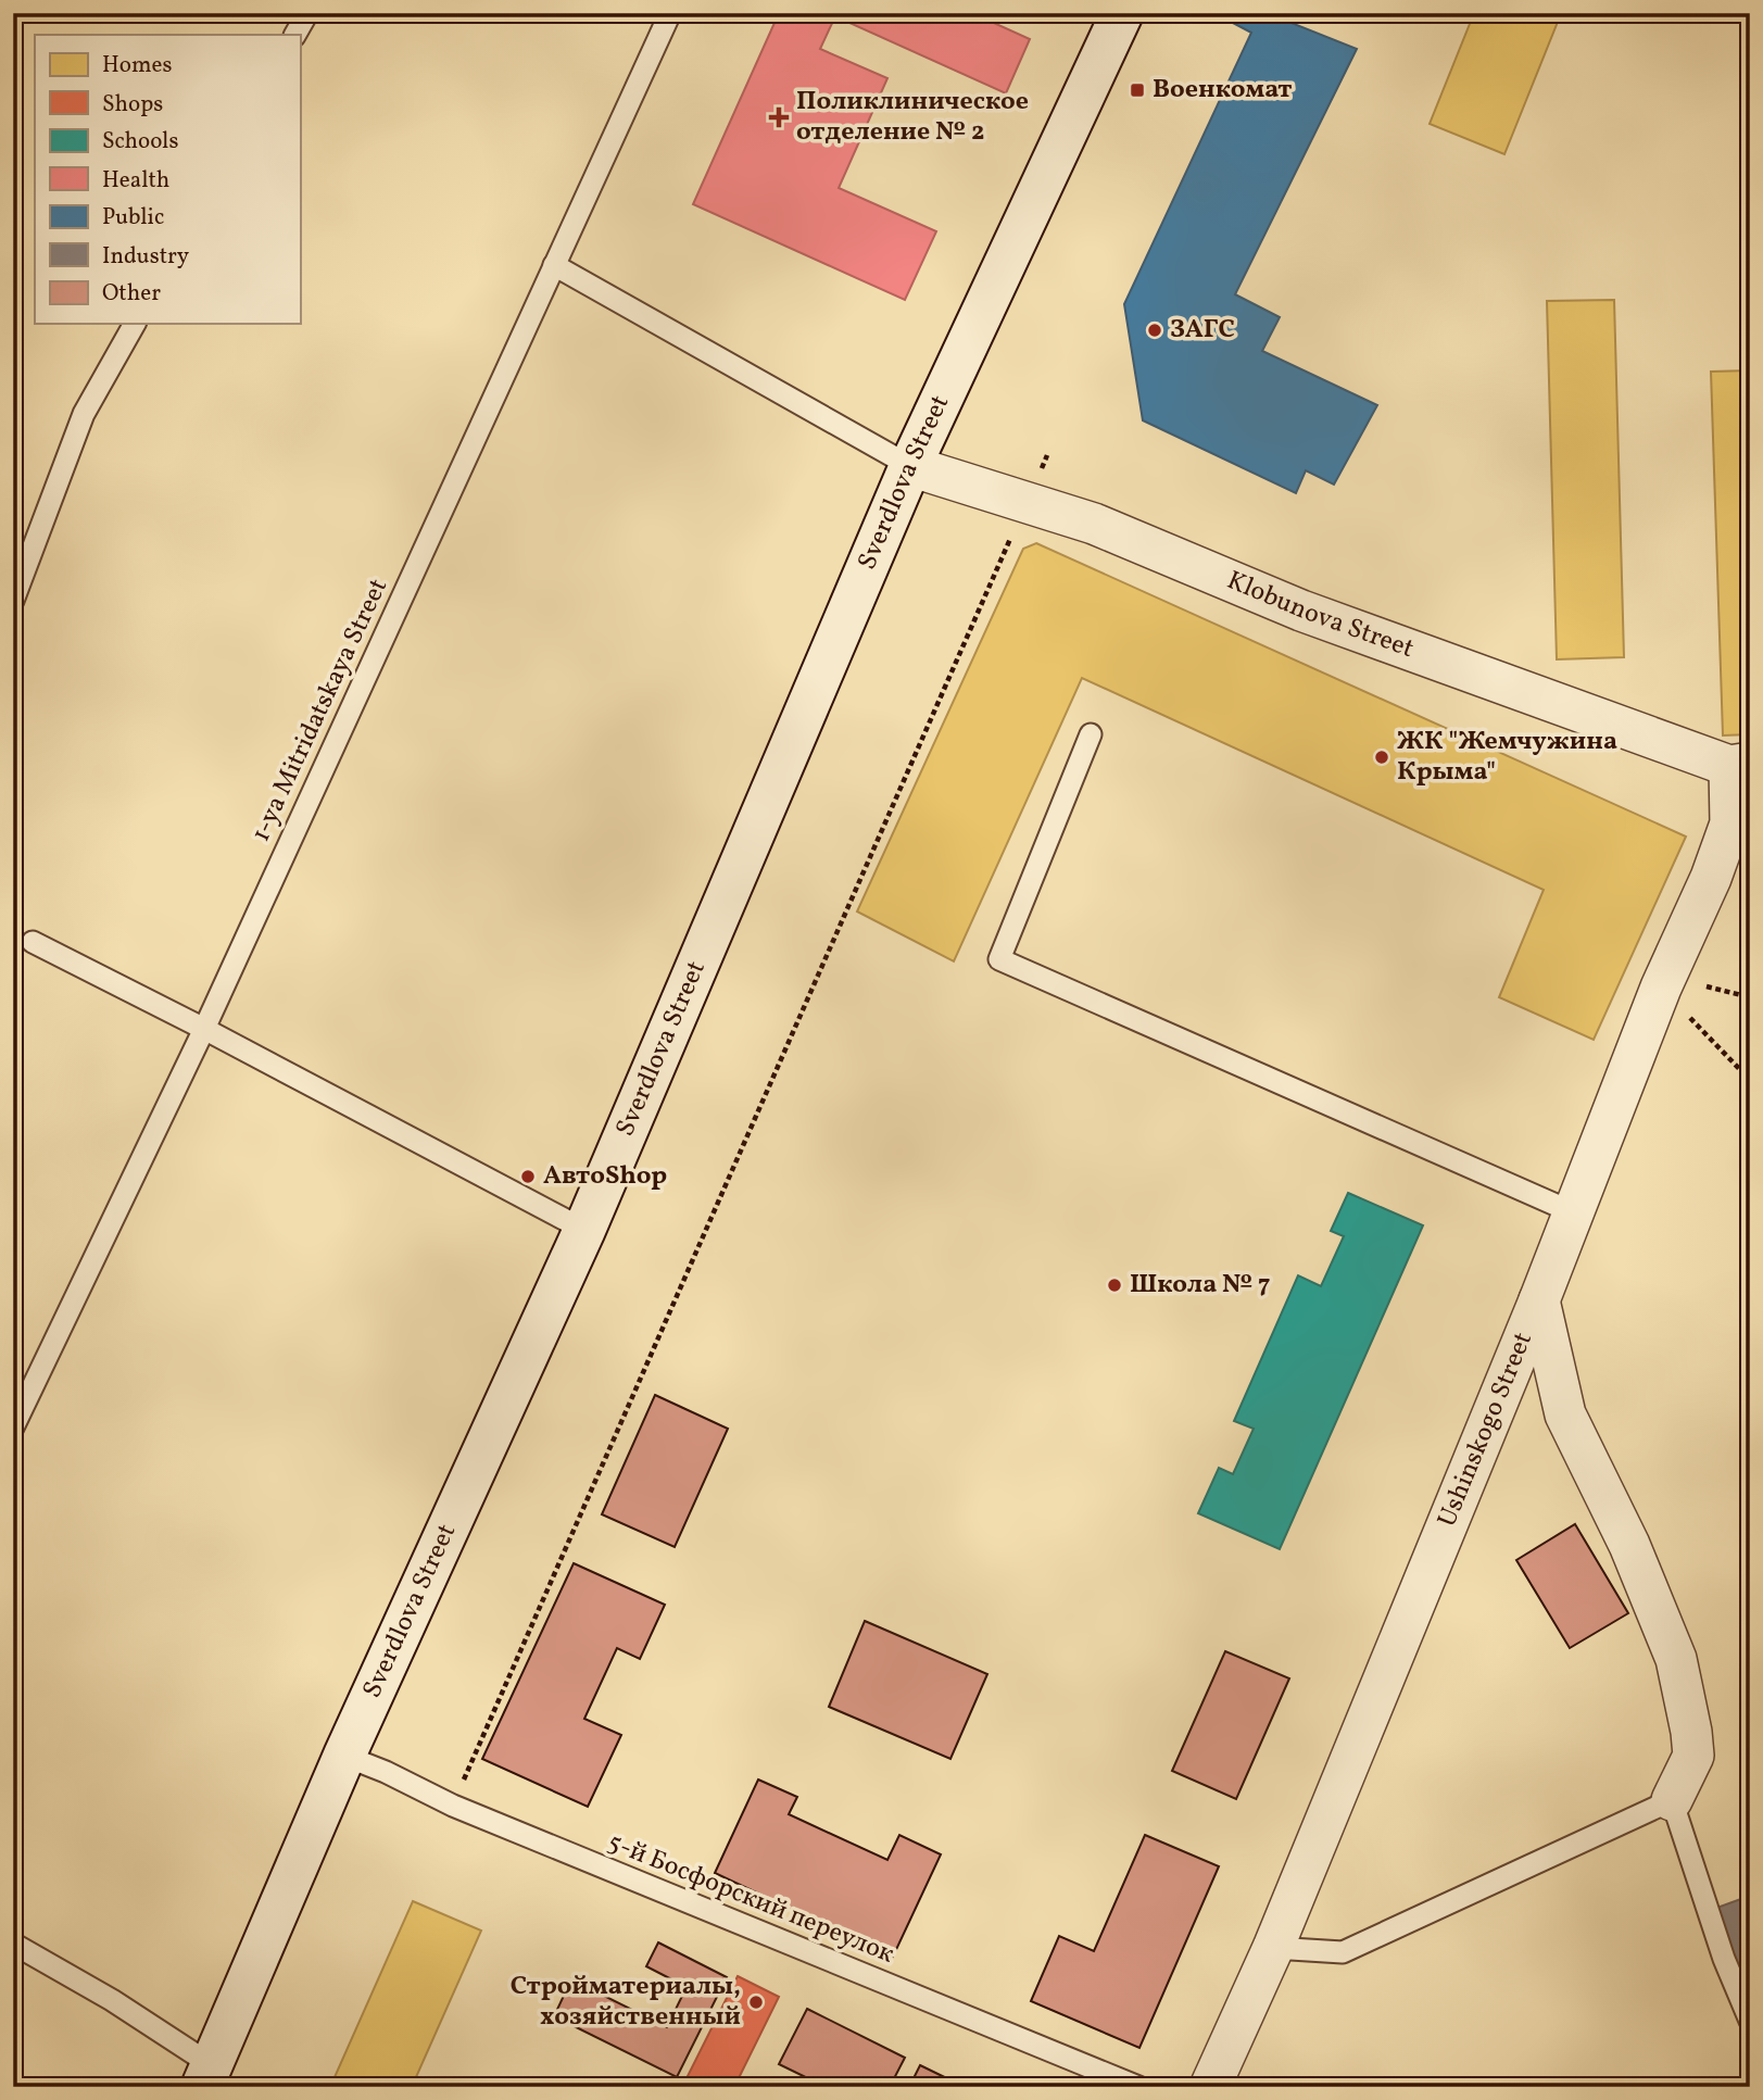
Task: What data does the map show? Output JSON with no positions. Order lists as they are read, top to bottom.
{
  "streets": {
    "main road": ["Sverdlova Street"],
    "street": ["Klobunova Street", "Ushinskogo Street"],
    "lane": ["1-ya Mitridatskaya Street", "5-й Босфорский переулок"]
  },
  "crossings": [
    ["Sverdlova Street", "Klobunova Street"],
    ["Sverdlova Street", "5-й Босфорский переулок"],
    ["Klobunova Street", "Ushinskogo Street"]
  ],
  "places": {
    "transit": ["Военкомат"],
    "health": ["Поликлиническое отделение № 2"],
    "other": [
      "ЗАГС",
      "ЖК \"Жемчужина Крыма\"",
      "АвтоShop",
      "Школа № 7",
      "Стройматериалы, хозяйственный"
    ]
  },
  "legend": [
    "Homes",
    "Shops",
    "Schools",
    "Health",
    "Public",
    "Industry",
    "Other"
  ]
}
